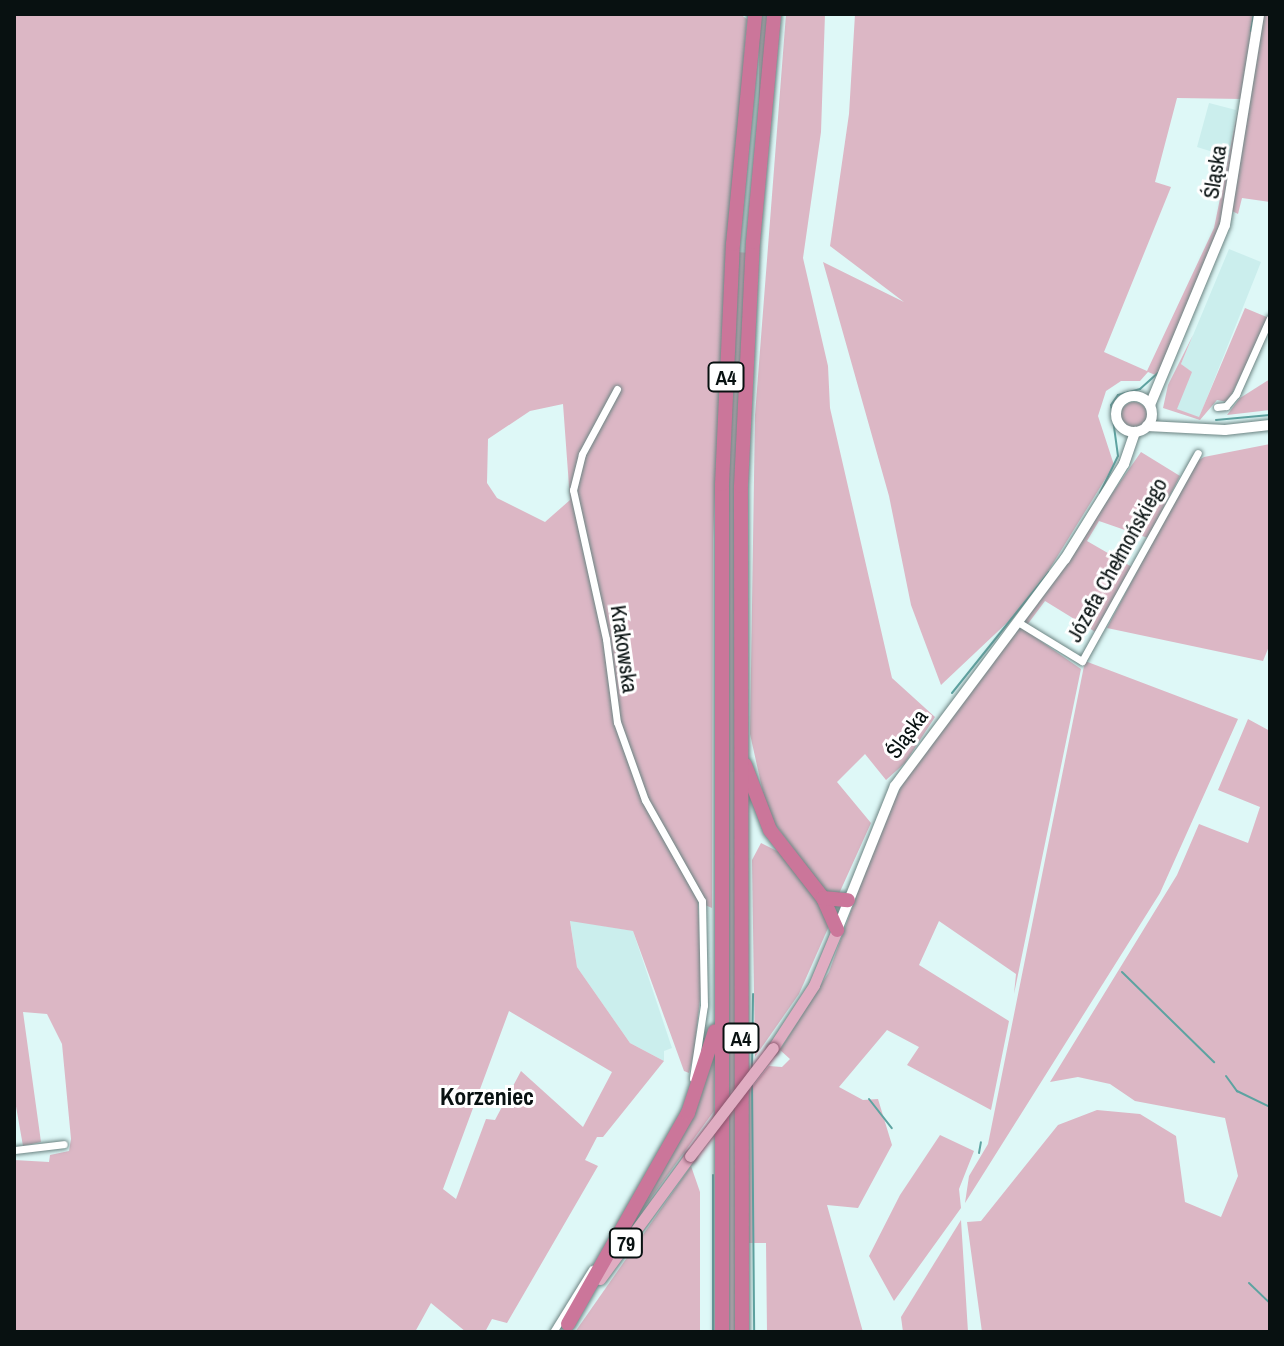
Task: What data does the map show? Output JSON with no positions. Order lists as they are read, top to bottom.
{
  "streets": {
    "highway": ["A4"],
    "main road": ["Śląska", "79"],
    "street": ["Józefa Chełmońskiego", "Krakowska"]
  },
  "crossings": [
    ["Śląska", "Józefa Chełmońskiego"],
    ["Śląska", "79"]
  ],
  "districts": ["Korzeniec"]
}
